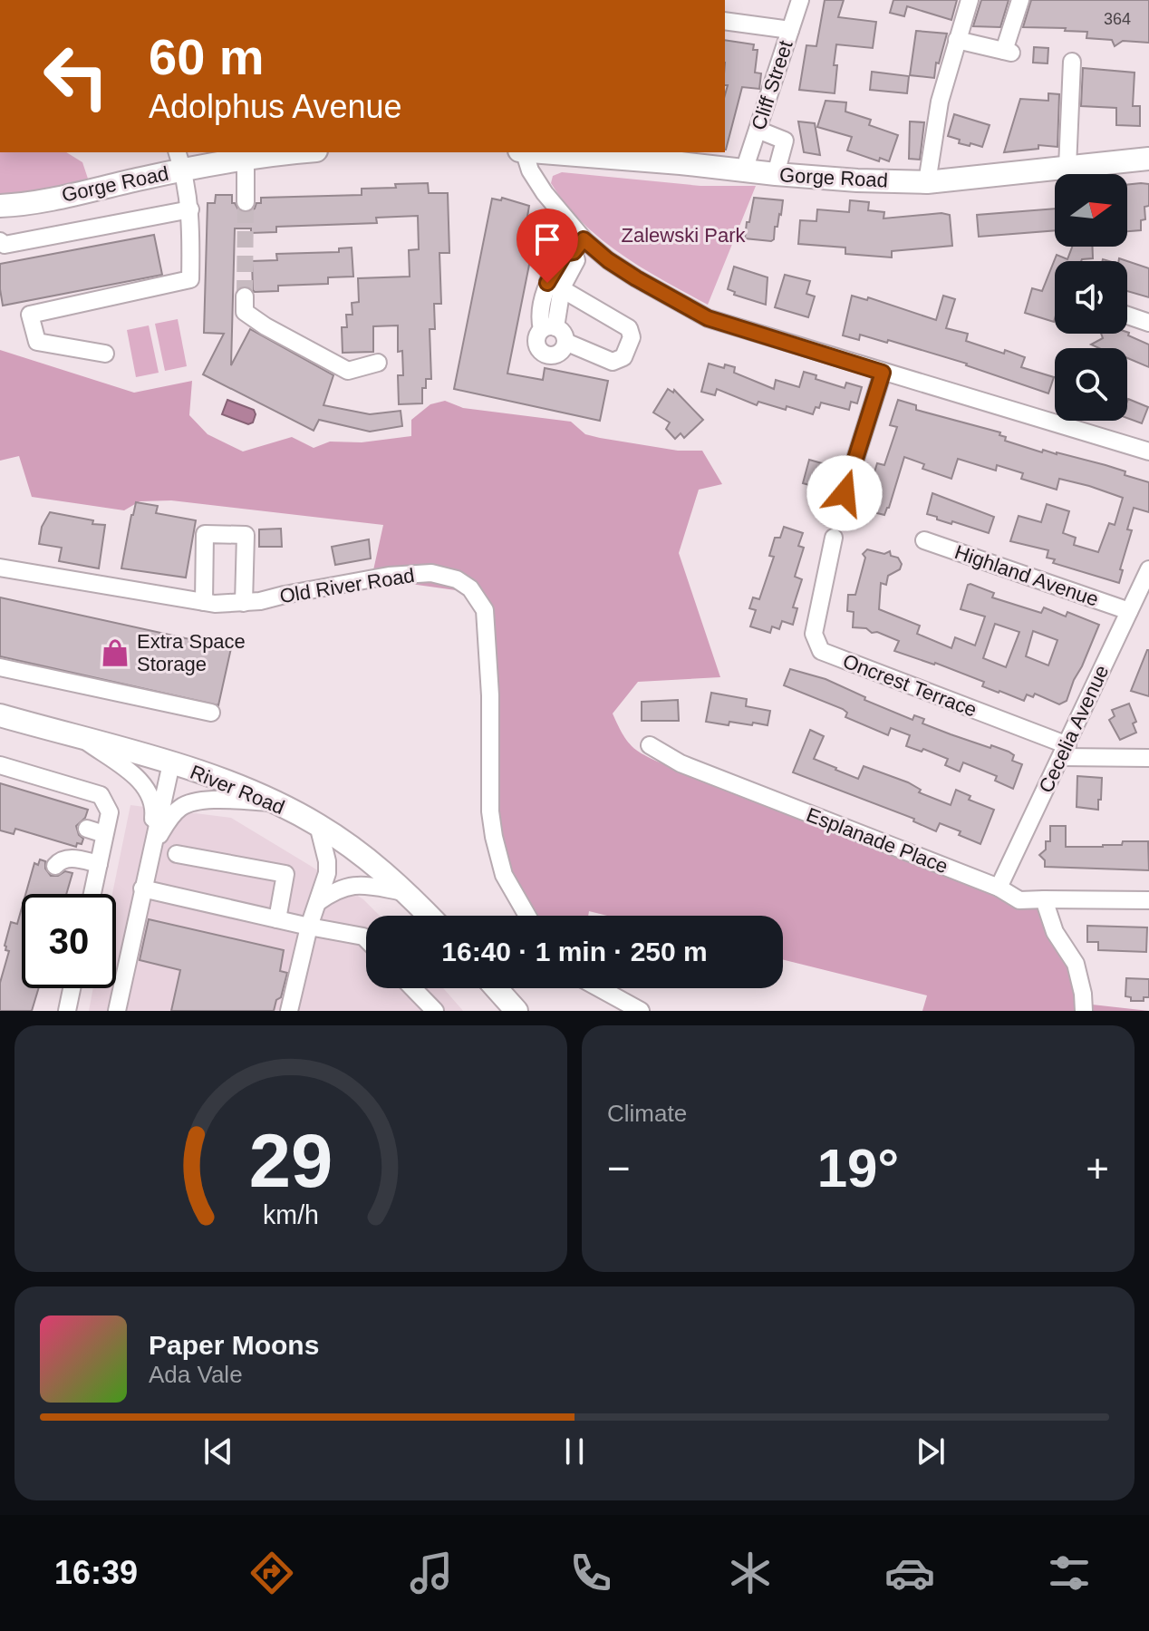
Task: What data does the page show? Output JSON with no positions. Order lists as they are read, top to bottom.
{
  "streets": {
    "main road": ["Gorge Road", "River Road"],
    "street": [
      "Cliff Street",
      "Highland Avenue",
      "Old River Road",
      "Oncrest Terrace",
      "Cecelia Avenue",
      "Esplanade Place"
    ]
  },
  "crossings": [
    ["Cliff Street", "Gorge Road"],
    ["Highland Avenue", "Cecelia Avenue"],
    ["Oncrest Terrace", "Cecelia Avenue"],
    ["Cecelia Avenue", "Esplanade Place"]
  ],
  "parks": ["Zalewski Park"],
  "places": {
    "shop": ["Extra Space Storage"]
  },
  "house_numbers": ["364"],
  "north": "right",
  "page": {
    "turn": ["60 m", "Adolphus Avenue"],
    "limit": "30",
    "trip": "16:40 · 1 min · 250 m",
    "tile": "Climate",
    "heat": ["−", "19°", "+"],
    "song": ["Paper Moons", "Ada Vale"],
    "tabs": "16:39",
    "gauge": ["29", "km/h"]
  }
}
